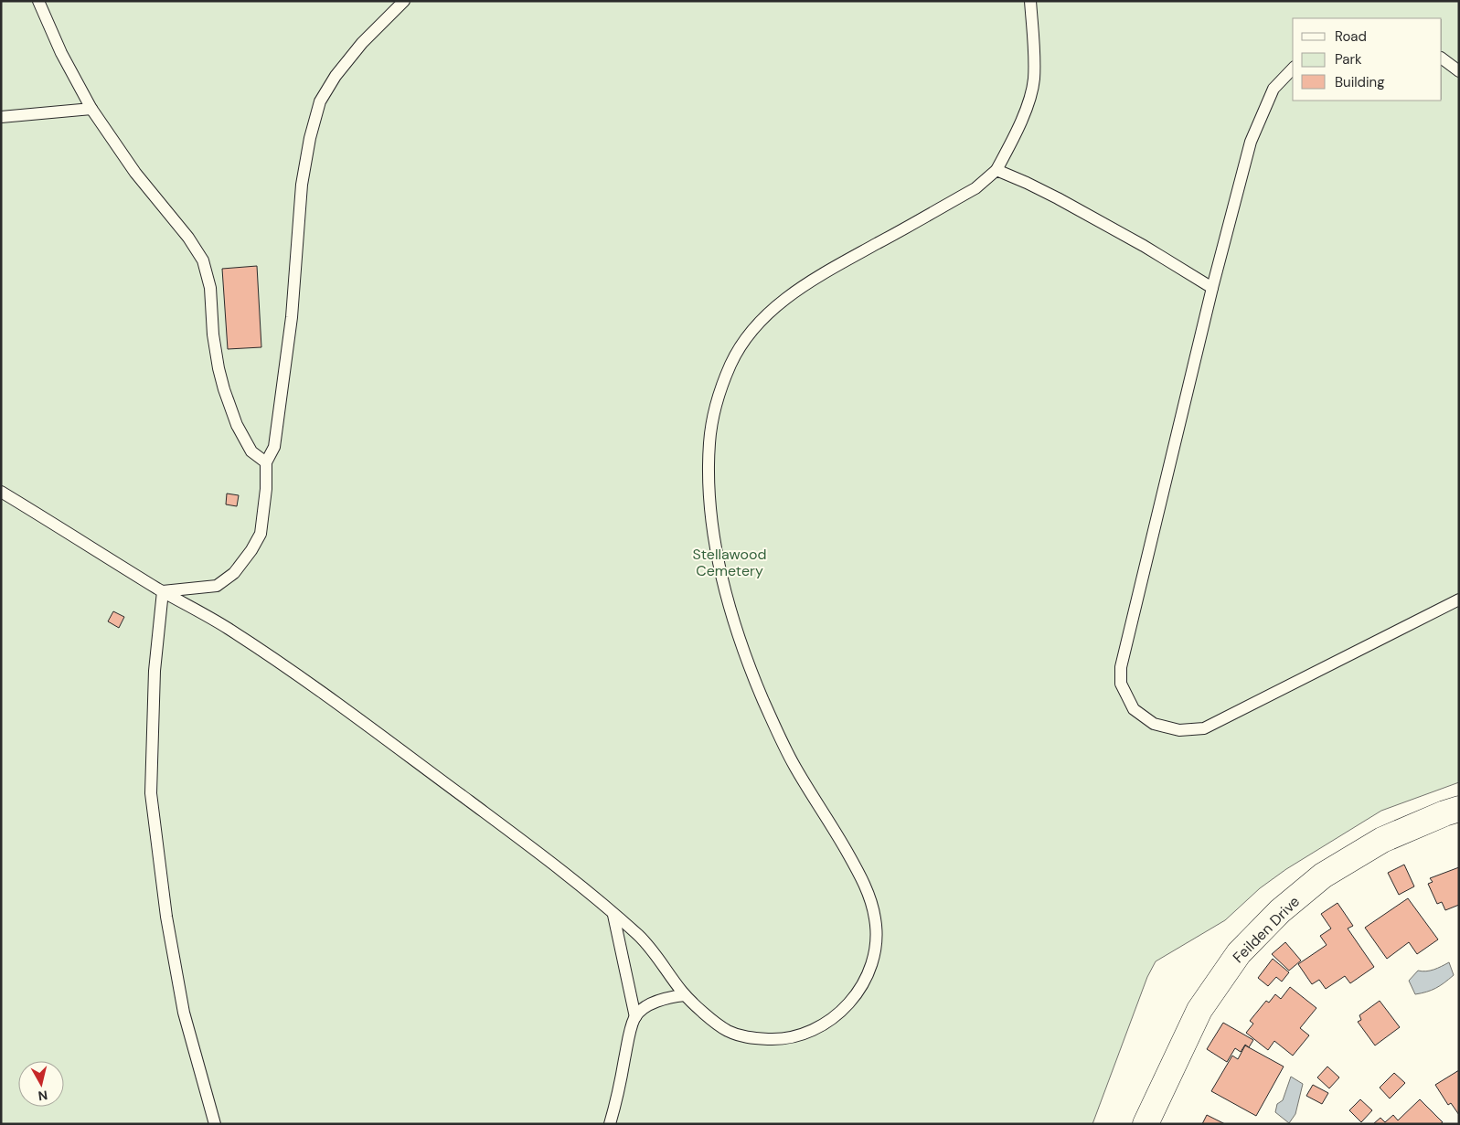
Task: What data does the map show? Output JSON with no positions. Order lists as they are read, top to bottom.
{
  "streets": {
    "street": ["Feilden Drive"]
  },
  "parks": ["Stellawood Cemetery"],
  "legend": ["Road", "Park", "Building"],
  "north": "bottom"
}
